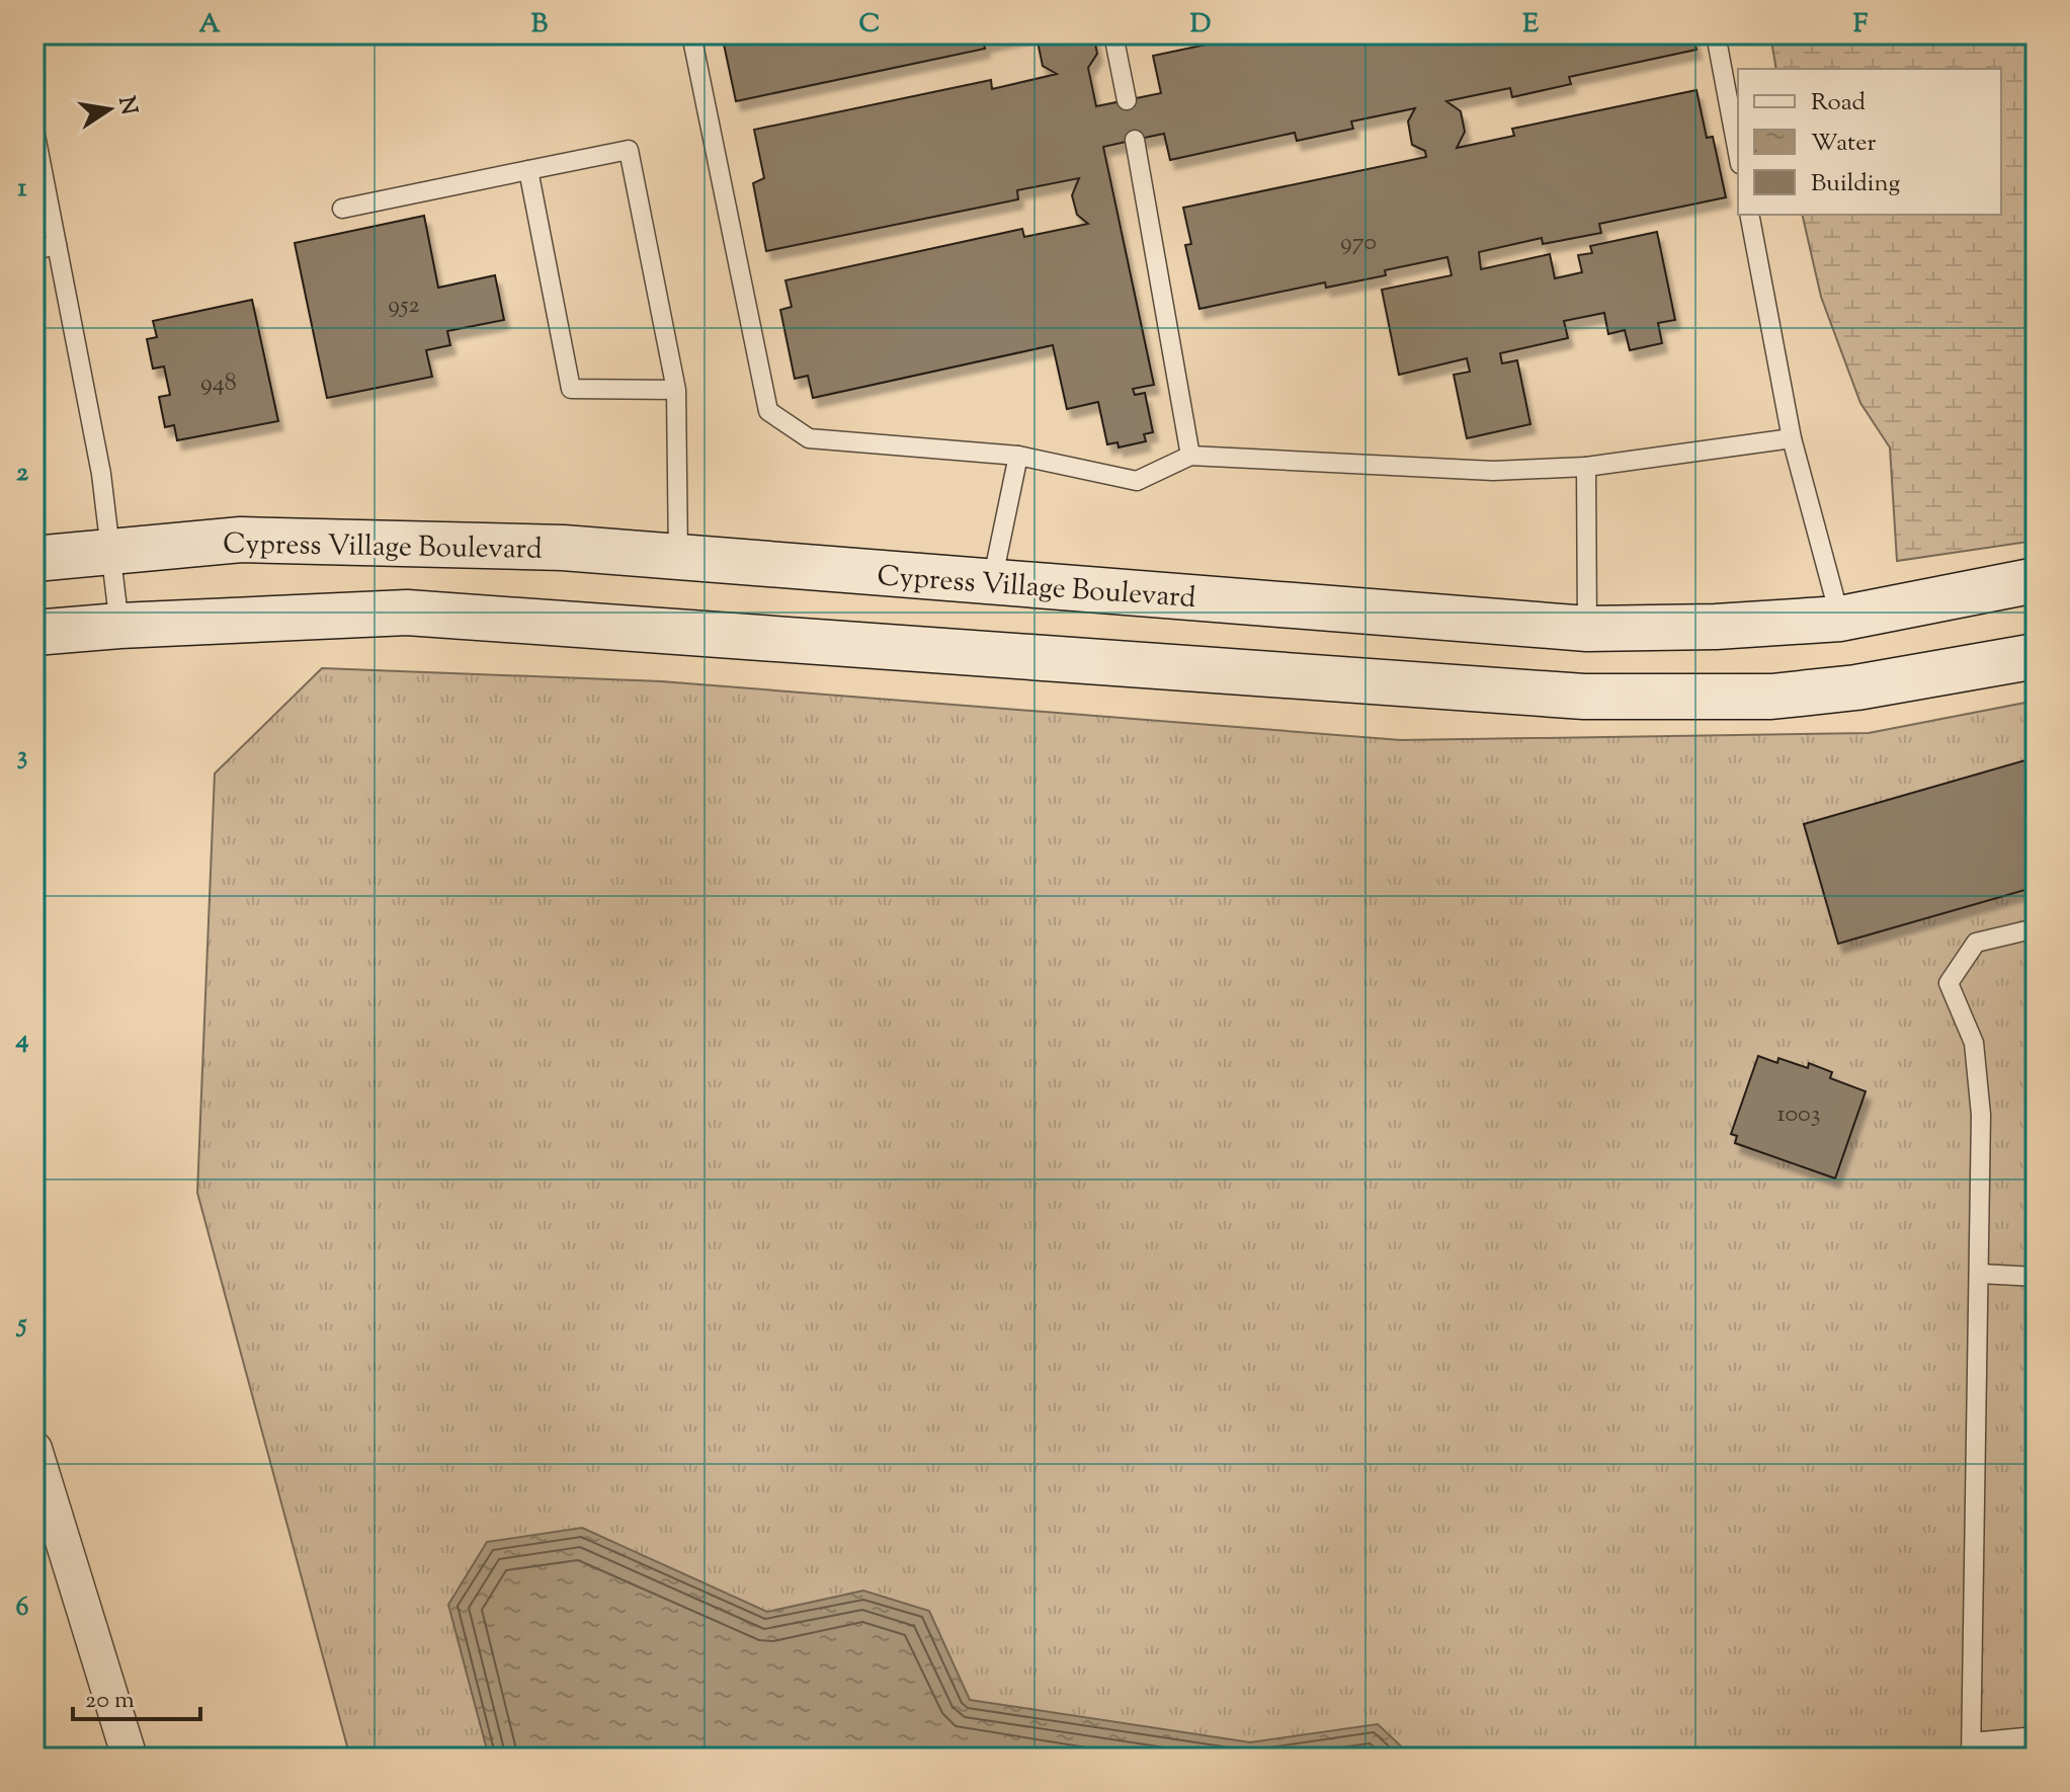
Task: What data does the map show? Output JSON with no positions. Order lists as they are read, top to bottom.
{
  "streets": {
    "street": ["Cypress Village Boulevard"]
  },
  "house_numbers": [
    "970",
    "952",
    "948",
    "1003"
  ],
  "legend": ["Road", "Water", "Building"],
  "scale_bar": "20 m",
  "north": "right",
  "grid": {
    "columns": [
      "A",
      "B",
      "C",
      "D",
      "E",
      "F"
    ],
    "rows": [
      "1",
      "2",
      "3",
      "4",
      "5",
      "6"
    ]
  }
}
